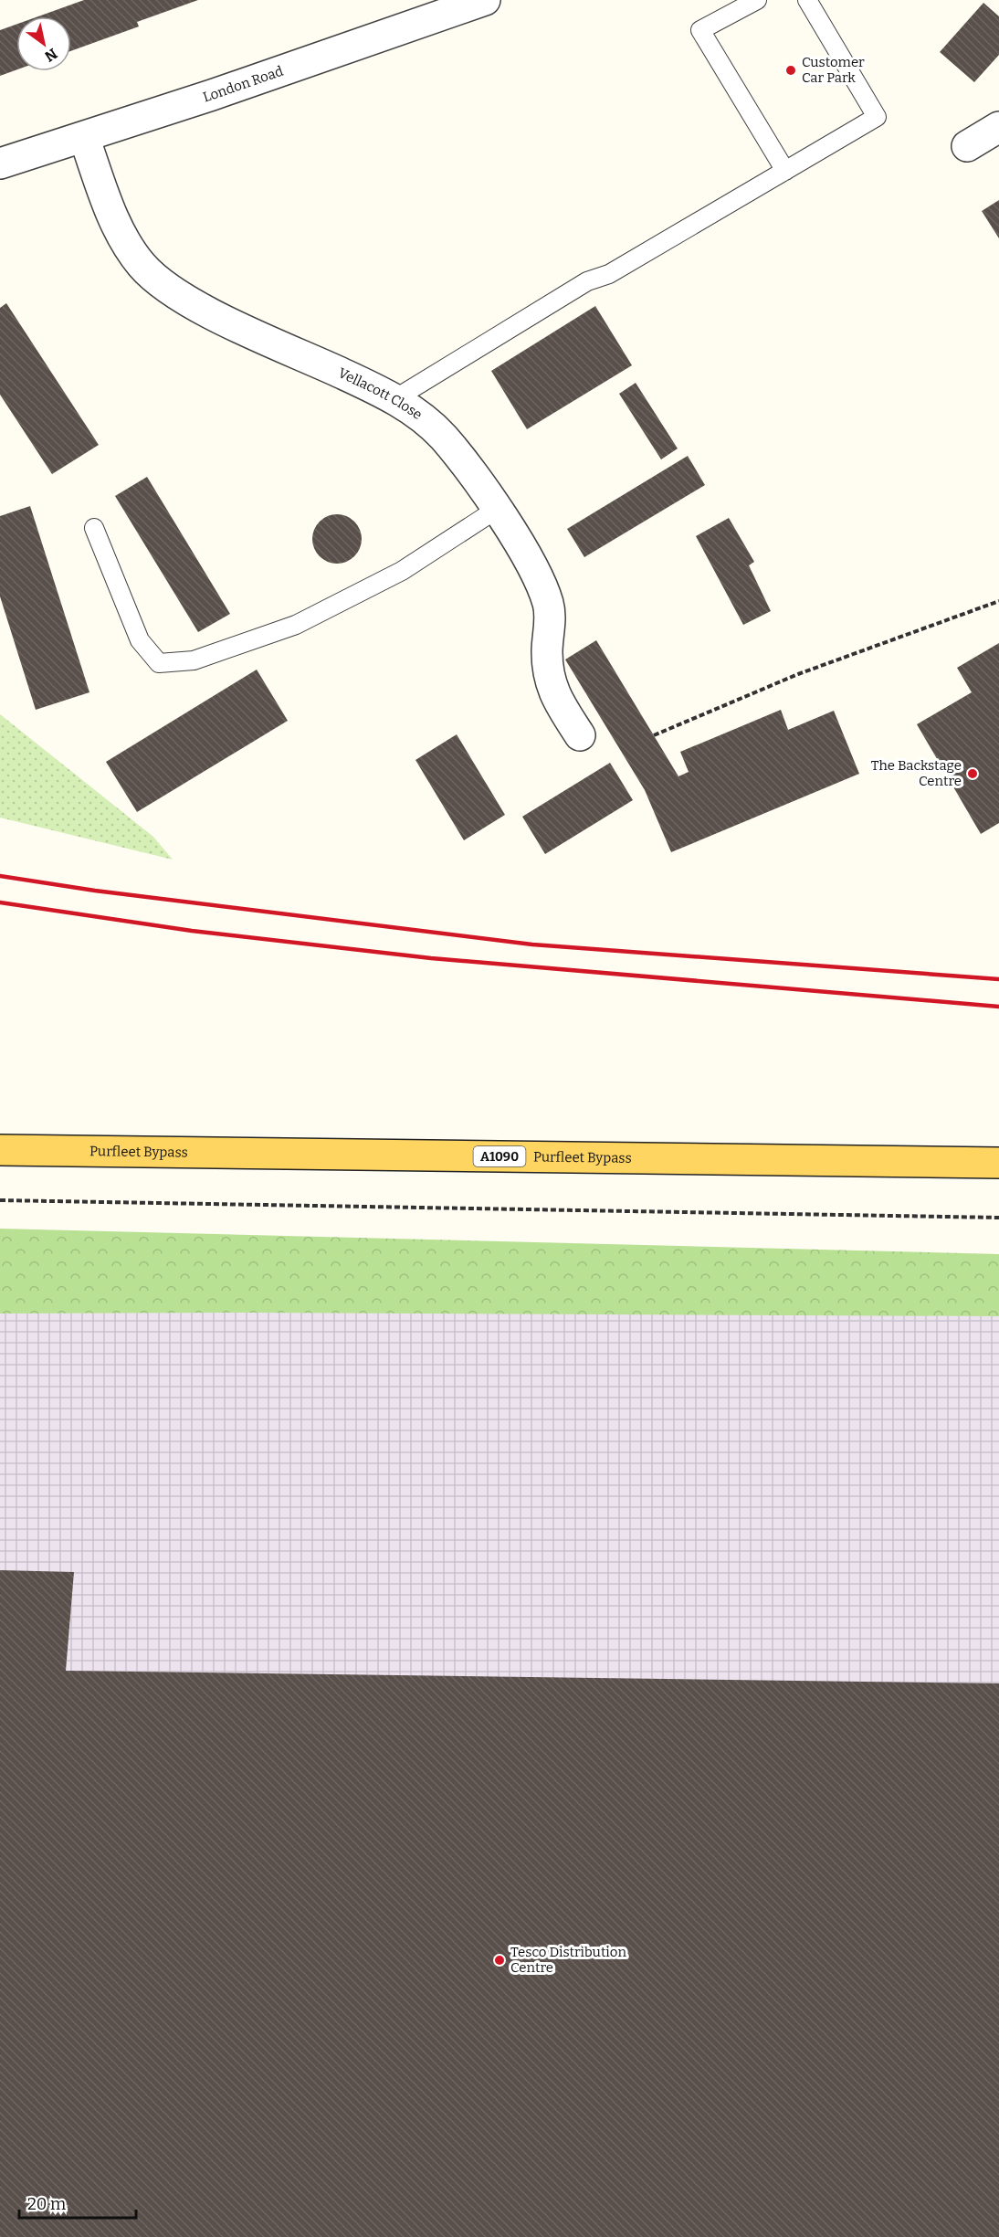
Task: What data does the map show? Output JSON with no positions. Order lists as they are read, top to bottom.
{
  "streets": {
    "main road": ["Purfleet Bypass", "A1090"],
    "street": ["London Road", "Vellacott Close"]
  },
  "crossings": [
    ["London Road", "Vellacott Close"]
  ],
  "places": ["Customer Car Park", "The Backstage Centre", "Tesco Distribution Centre"],
  "scale_bar": "20 m",
  "north": "bottom right"
}
